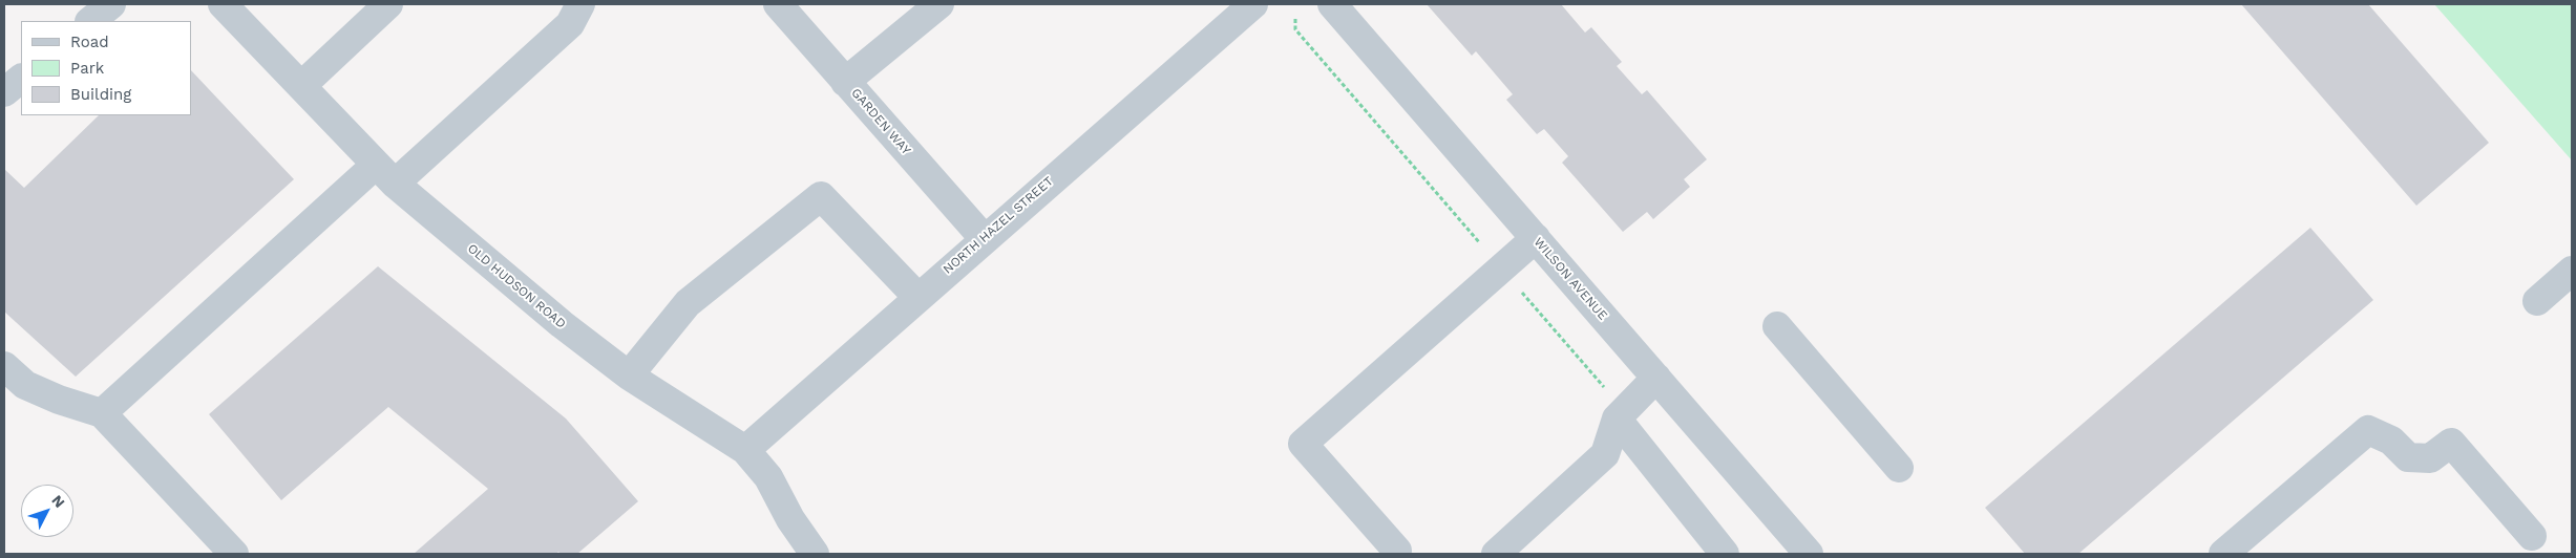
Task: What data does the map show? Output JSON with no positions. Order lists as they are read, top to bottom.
{
  "streets": {
    "street": [
      "GARDEN WAY",
      "NORTH HAZEL STREET",
      "WILSON AVENUE",
      "OLD HUDSON ROAD"
    ]
  },
  "crossings": [
    ["GARDEN WAY", "NORTH HAZEL STREET"],
    ["NORTH HAZEL STREET", "OLD HUDSON ROAD"]
  ],
  "legend": ["Road", "Park", "Building"],
  "north": "top right"
}
